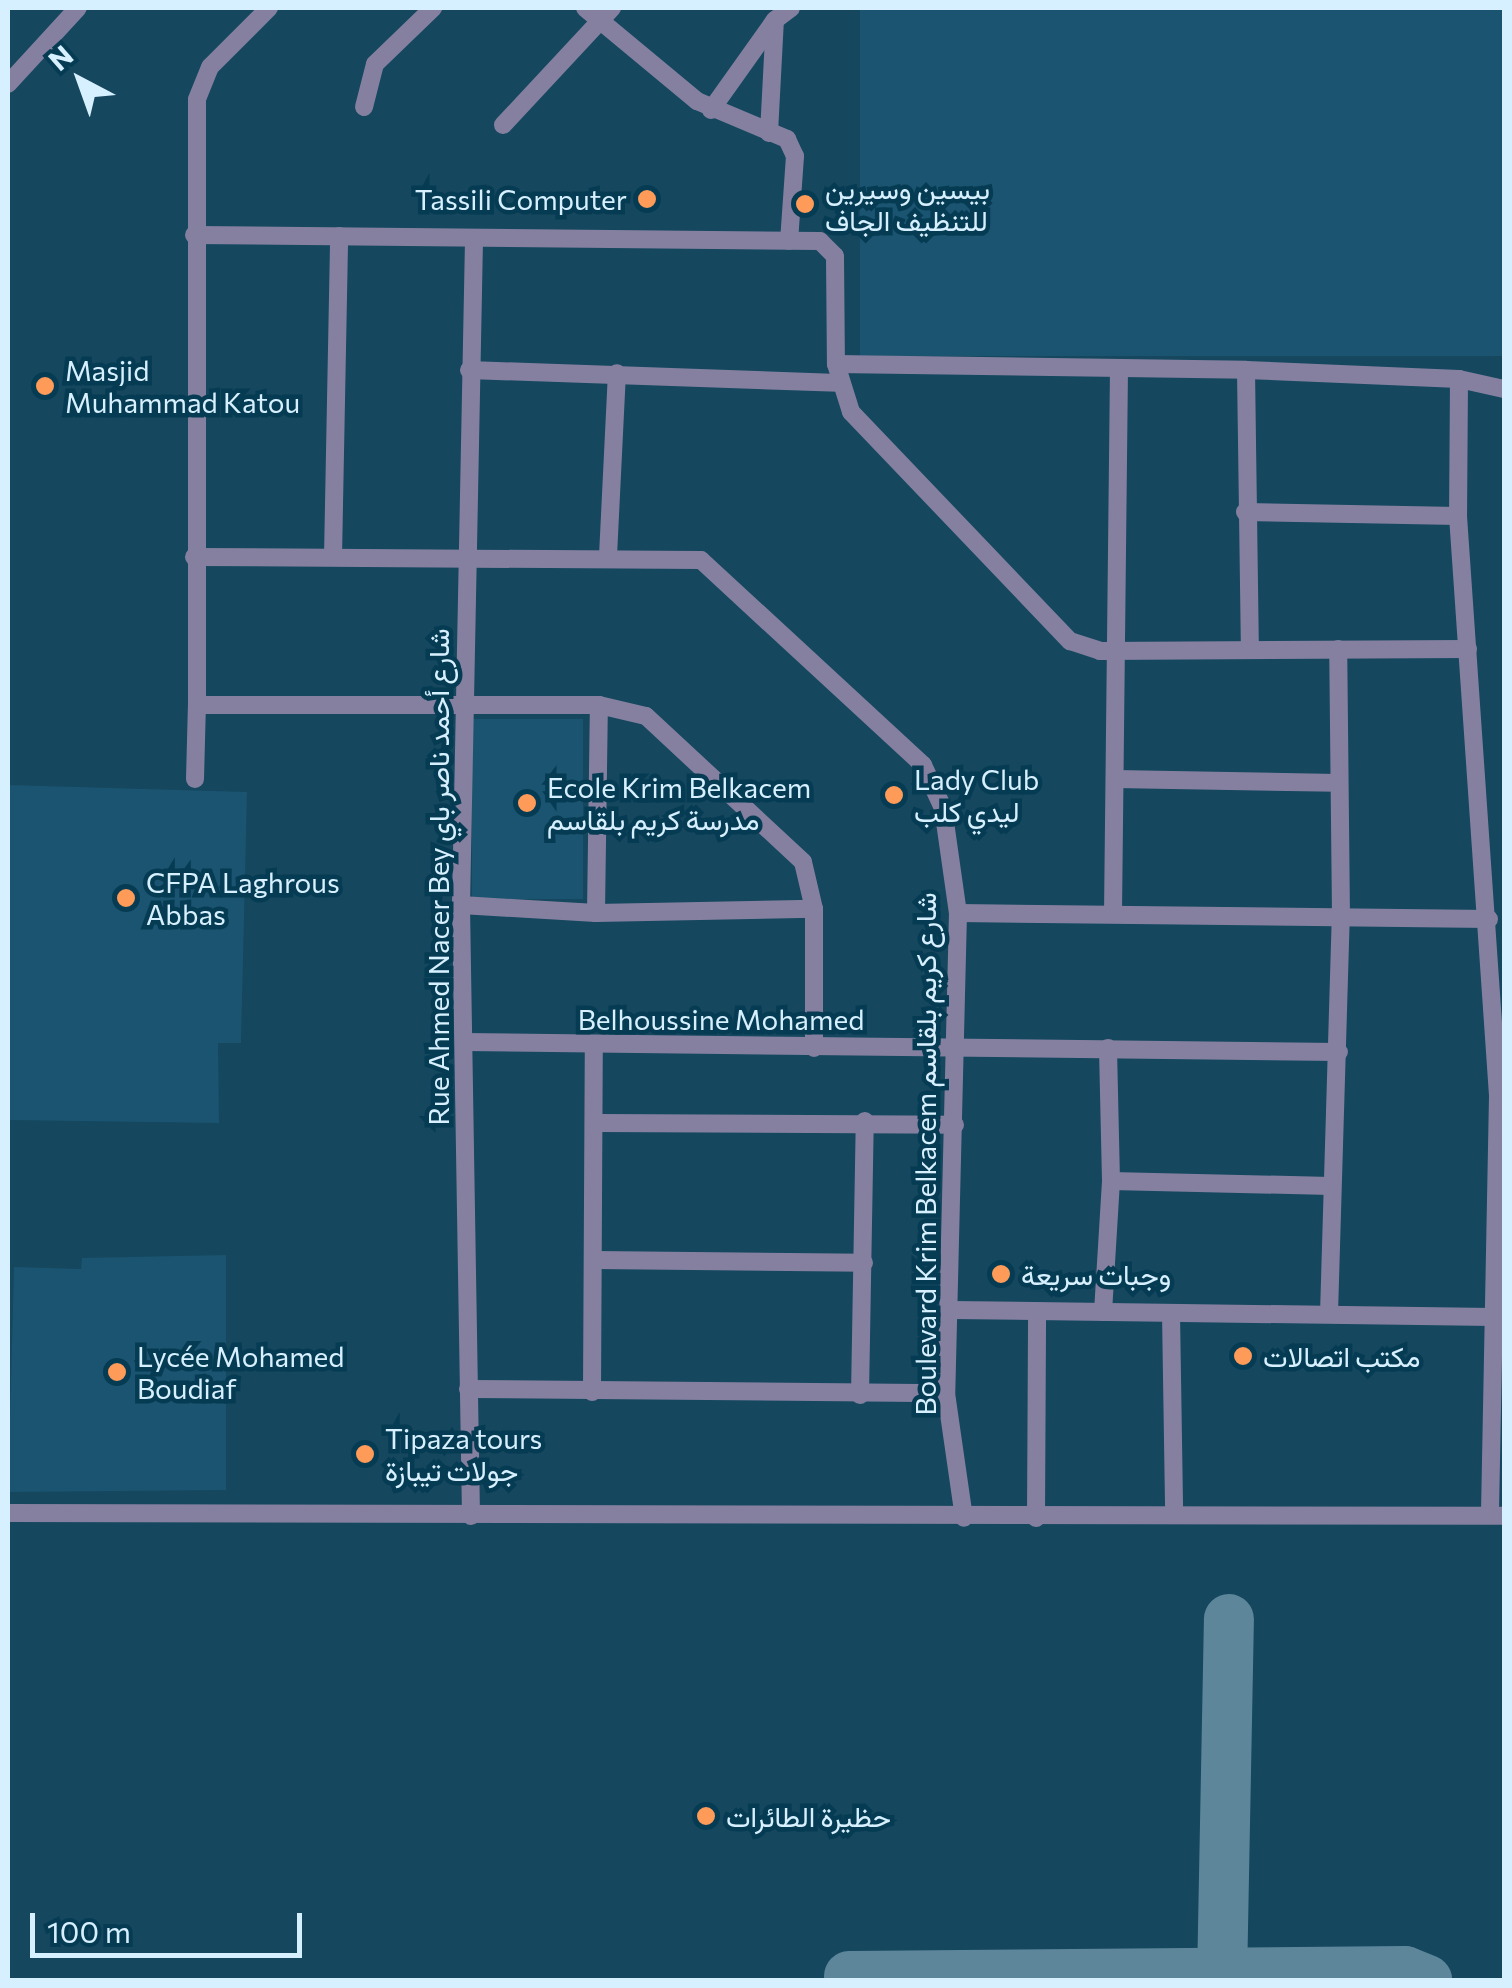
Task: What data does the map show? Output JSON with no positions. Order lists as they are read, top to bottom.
{
  "streets": {
    "street": ["Rue Ahmed Nacer Bey شارع أحمد ناصر باي", "Belhoussine Mohamed", "Boulevard Krim Belkacem شارع كريم بلقاسم"]
  },
  "crossings": [
    ["Rue Ahmed Nacer Bey شارع أحمد ناصر باي", "Belhoussine Mohamed"],
    ["Rue Ahmed Nacer Bey شارع أحمد ناصر باي", "Boulevard Krim Belkacem شارع كريم بلقاسم"],
    ["Belhoussine Mohamed", "Boulevard Krim Belkacem شارع كريم بلقاسم"]
  ],
  "places": [
    "Tassili Computer",
    "بيسين وسيرين للتنظيف الجاف",
    "Masjid Muhammad Katou",
    "Lady Club ليدي كلب",
    "Ecole Krim Belkacem مدرسة كريم بلقاسم",
    "CFPA Laghrous Abbas",
    "وجبات سريعة",
    "مكتب اتصالات",
    "Lycée Mohamed Boudiaf",
    "Tipaza tours جولات تيبازة",
    "حظيرة الطائرات"
  ],
  "scale_bar": "100 m",
  "north": "top left"
}
